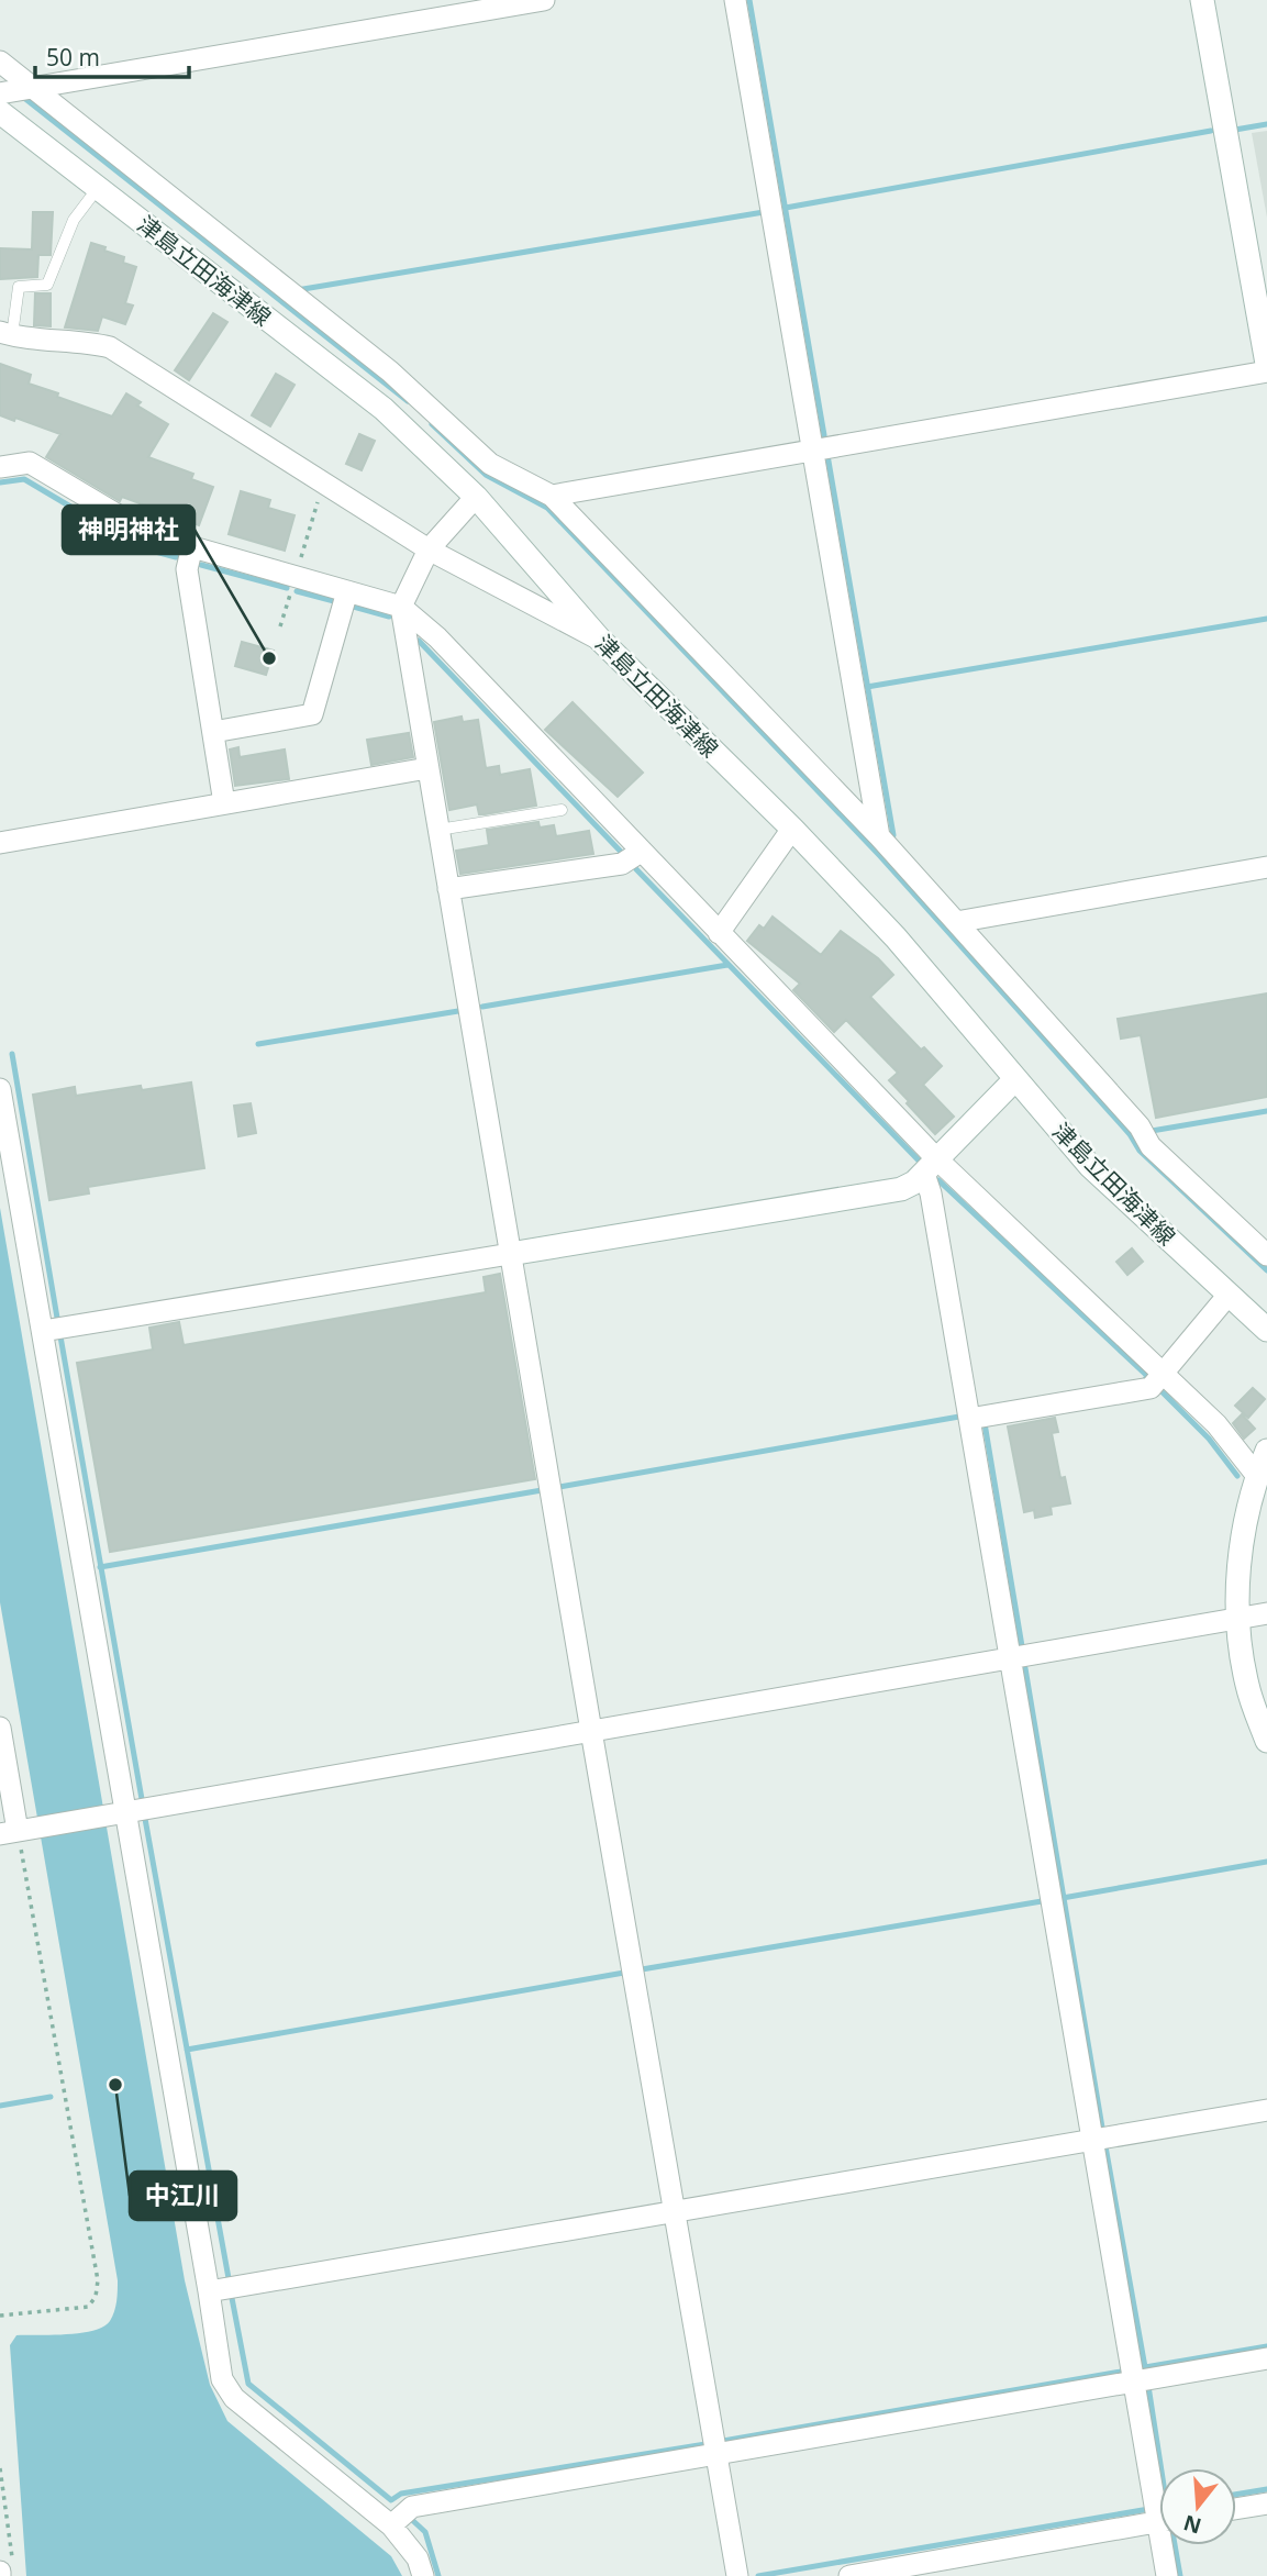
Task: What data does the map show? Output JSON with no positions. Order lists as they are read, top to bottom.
{
  "streets": {
    "main road": ["津島立田海津線"]
  },
  "places": ["神明神社", "中江川"],
  "scale_bar": "50 m",
  "north": "bottom"
}
